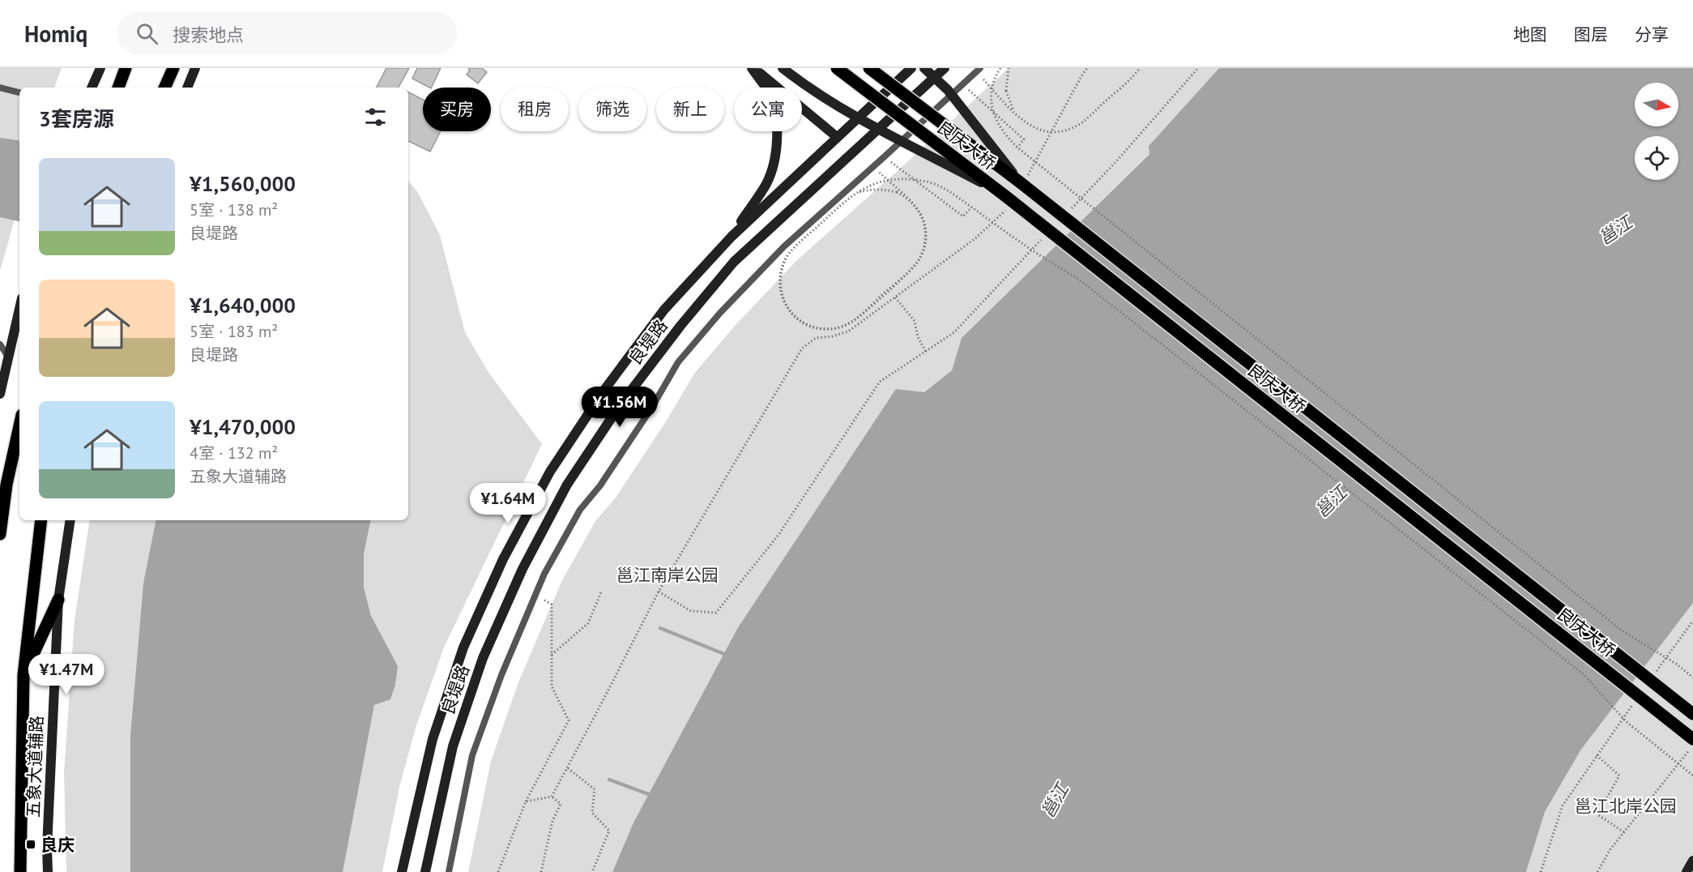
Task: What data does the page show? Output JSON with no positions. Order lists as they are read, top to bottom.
{
  "streets": {
    "main road": ["良庆大桥", "良堤路", "五象大道辅路"]
  },
  "water": ["邕江"],
  "parks": ["邕江南岸公园", "邕江北岸公园"],
  "places": {
    "transit": ["良庆"]
  },
  "north": "right",
  "page": {
    "header": "Homiq",
    "search": "搜索地点",
    "nav": ["地图", "图层", "分享"],
    "chip": [
      "买房",
      "租房",
      "筛选",
      "新上",
      "公寓"
    ],
    "heading": "3套房源",
    "list": [
      {
        "name": "¥1,560,000",
        "note": "5室 · 138 m² · 良堤路"
      },
      {
        "name": "¥1,640,000",
        "note": "5室 · 183 m² · 良堤路"
      },
      {
        "name": "¥1,470,000",
        "note": "4室 · 132 m² · 五象大道辅路"
      }
    ],
    "price": ["¥1.56M", "¥1.64M", "¥1.47M"]
  }
}
